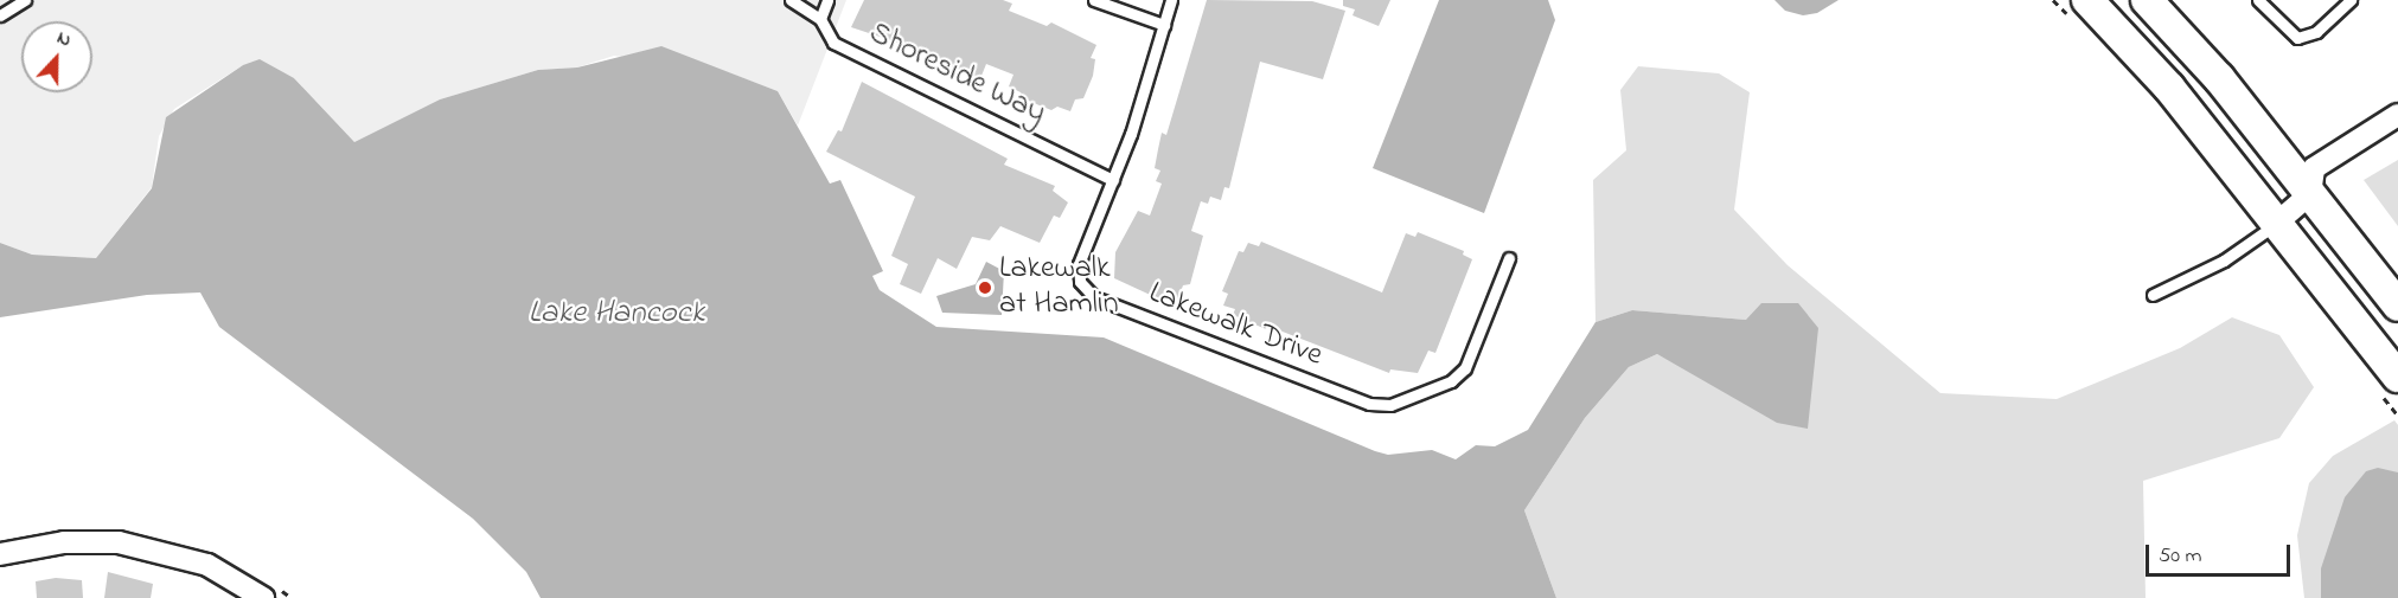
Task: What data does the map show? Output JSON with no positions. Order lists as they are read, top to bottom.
{
  "streets": {
    "lane": ["Shoreside Way", "Lakewalk Drive"]
  },
  "crossings": [
    ["Shoreside Way", "Lakewalk Drive"]
  ],
  "water": ["Lake Hancock"],
  "places": ["Lakewalk at Hamlin"],
  "scale_bar": "50 m",
  "north": "top"
}
